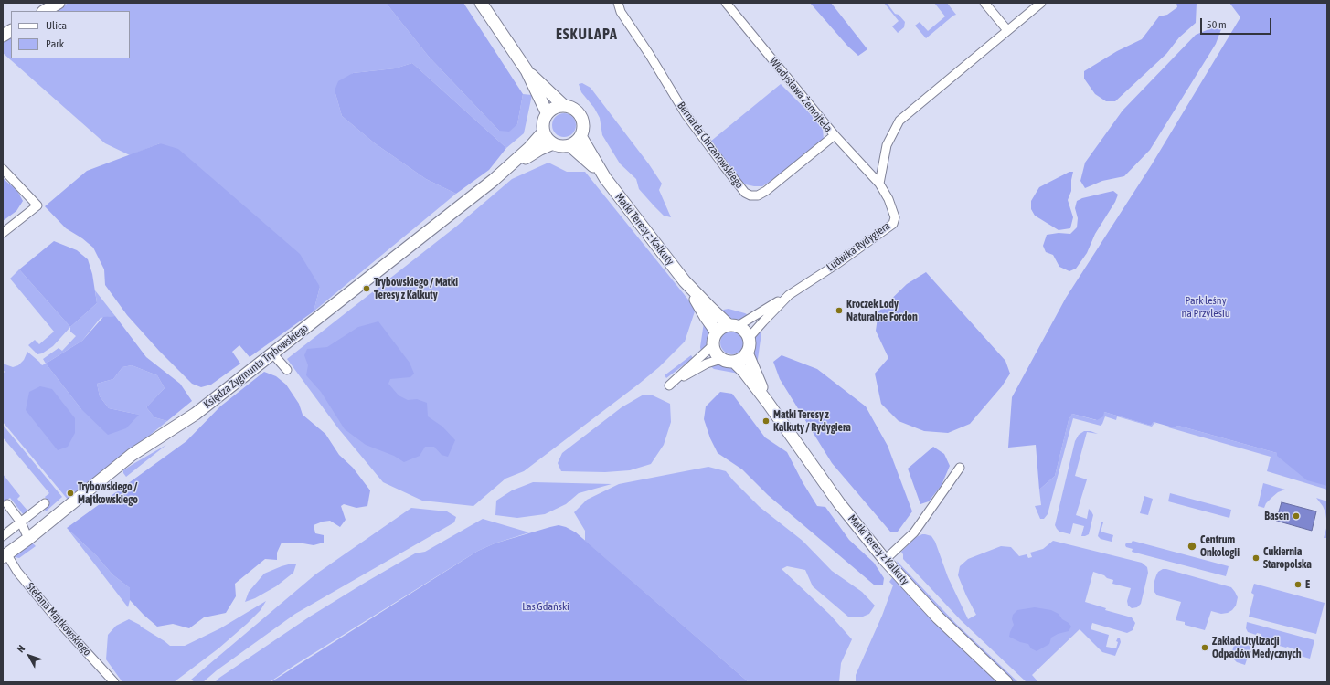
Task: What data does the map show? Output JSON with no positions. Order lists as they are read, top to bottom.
{
  "streets": {
    "street": [
      "Władysława Żemojtela",
      "Bernarda Chrzanowskiego",
      "Matki Teresy z Kalkuty",
      "Ludwika Rydygiera",
      "Księdza Zygmunta Trybowskiego",
      "Stefana Majtkowskiego"
    ]
  },
  "crossings": [
    ["Władysława Żemojtela", "Bernarda Chrzanowskiego"],
    ["Władysława Żemojtela", "Ludwika Rydygiera"],
    ["Matki Teresy z Kalkuty", "Ludwika Rydygiera"],
    ["Matki Teresy z Kalkuty", "Księdza Zygmunta Trybowskiego"],
    ["Księdza Zygmunta Trybowskiego", "Stefana Majtkowskiego"]
  ],
  "districts": ["ESKULAPA"],
  "parks": ["Park leśny na Przylesiu", "Las Gdański"],
  "places": [
    "Trybowskiego / Matki Teresy z Kalkuty",
    "Kroczek Lody Naturalne Fordon",
    "Matki Teresy z Kalkuty / Rydygiera",
    "Trybowskiego / Majtkowskiego",
    "Basen",
    "Centrum Onkologii",
    "Cukiernia Staropolska",
    "E",
    "Zakład Utylizacji Odpadów Medycznych"
  ],
  "legend": ["Ulica", "Park"],
  "scale_bar": "50 m",
  "north": "top left"
}
